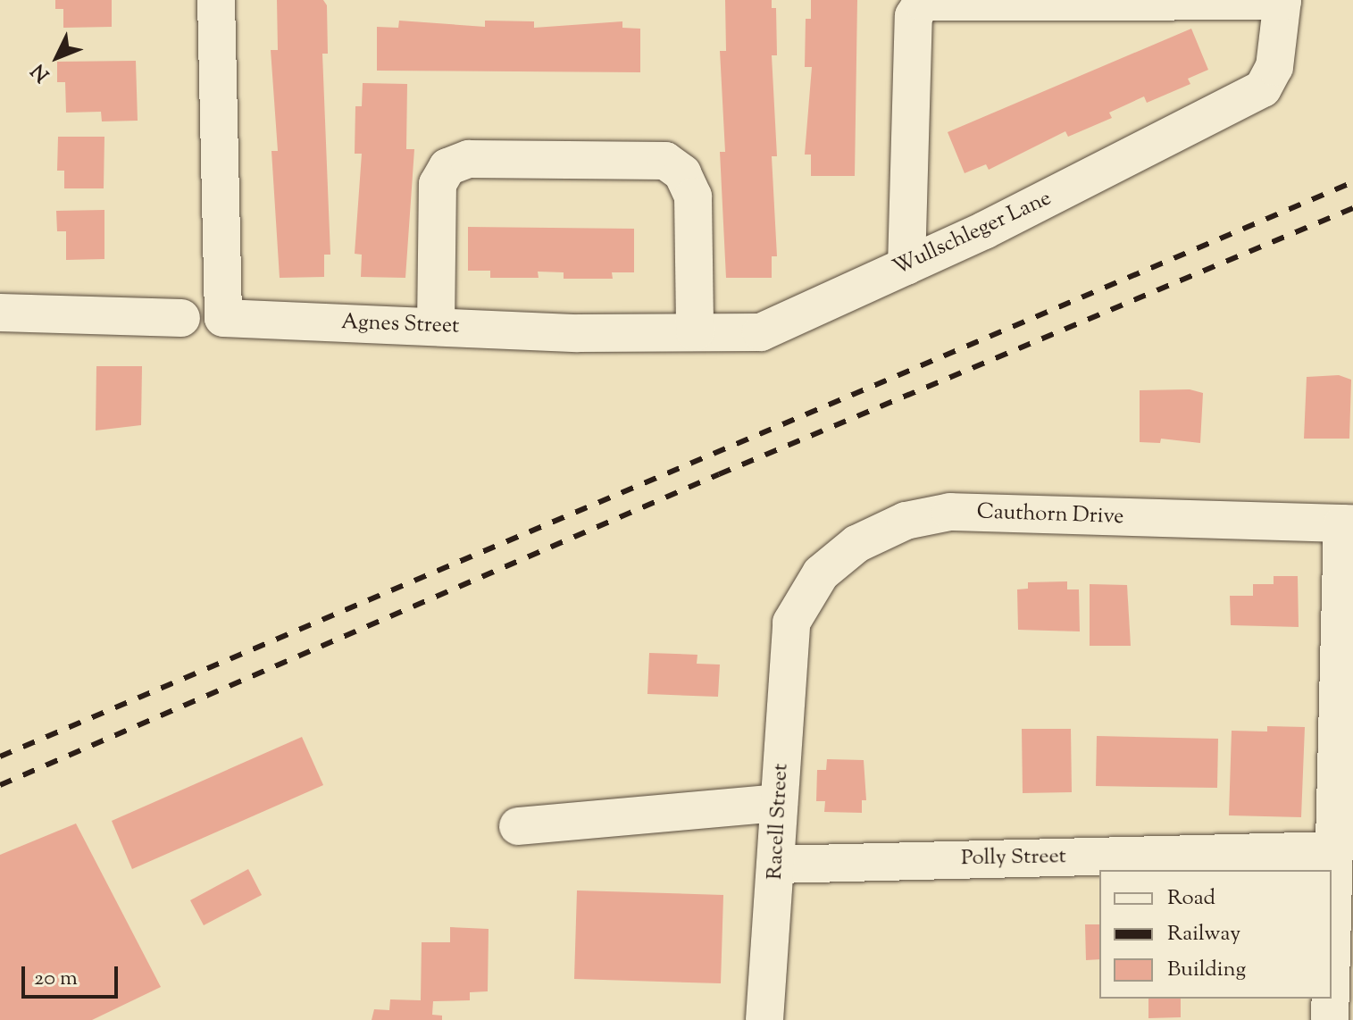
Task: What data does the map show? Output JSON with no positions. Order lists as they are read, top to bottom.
{
  "streets": {
    "street": [
      "Wullschleger Lane",
      "Agnes Street",
      "Cauthorn Drive",
      "Racell Street",
      "Polly Street"
    ]
  },
  "crossings": [
    ["Wullschleger Lane", "Agnes Street"],
    ["Cauthorn Drive", "Racell Street"],
    ["Racell Street", "Polly Street"]
  ],
  "legend": ["Road", "Railway", "Building"],
  "scale_bar": "20 m",
  "north": "bottom left"
}
